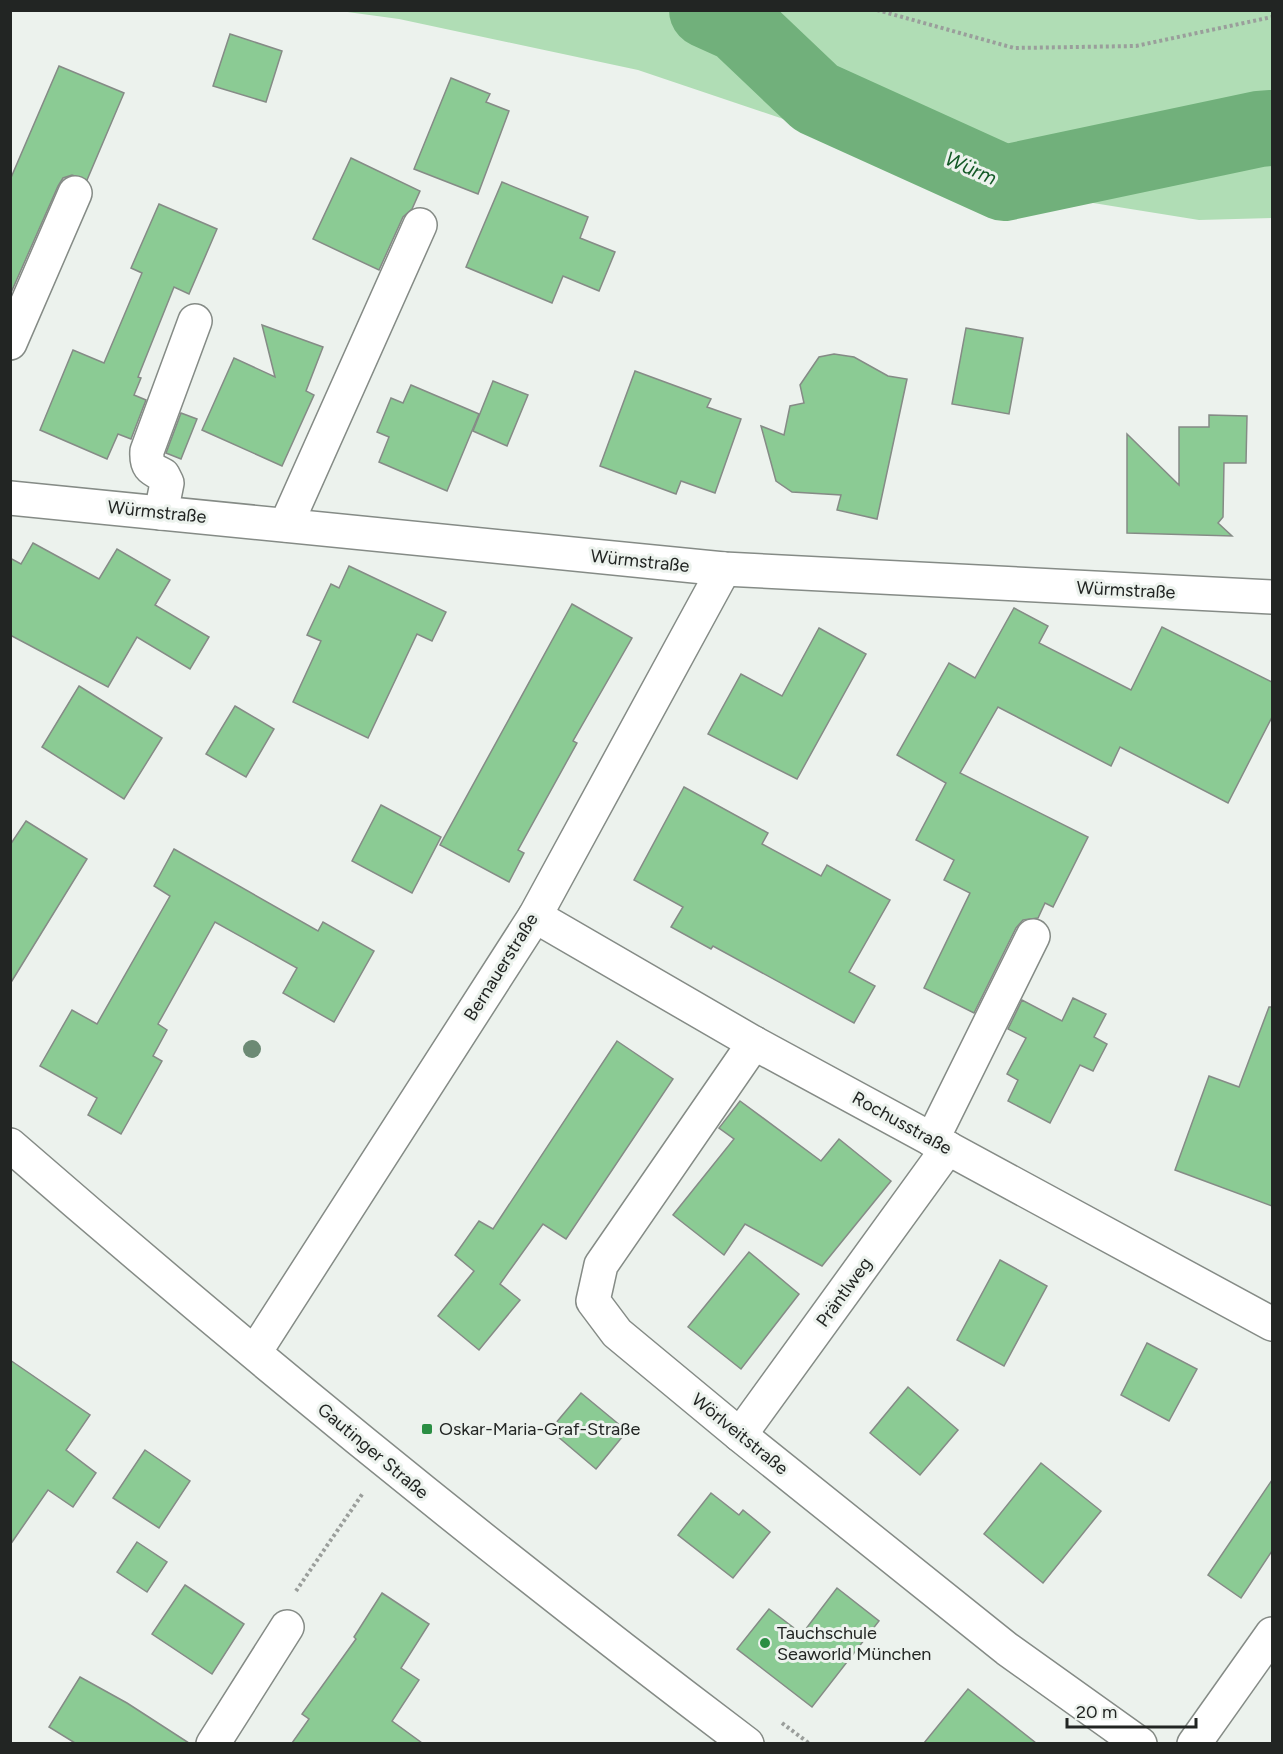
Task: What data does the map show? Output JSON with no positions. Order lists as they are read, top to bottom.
{
  "streets": {
    "street": [
      "Würmstraße",
      "Bernauerstraße",
      "Rochusstraße",
      "Präntlweg",
      "Wörlveitstraße",
      "Gautinger Straße"
    ]
  },
  "crossings": [
    ["Würmstraße", "Bernauerstraße"],
    ["Bernauerstraße", "Rochusstraße"],
    ["Bernauerstraße", "Gautinger Straße"],
    ["Rochusstraße", "Präntlweg"],
    ["Rochusstraße", "Wörlveitstraße"],
    ["Präntlweg", "Wörlveitstraße"]
  ],
  "water": ["Würm"],
  "places": {
    "transit": ["Oskar-Maria-Graf-Straße"],
    "other": ["Tauchschule Seaworld München"]
  },
  "scale_bar": "20 m"
}
